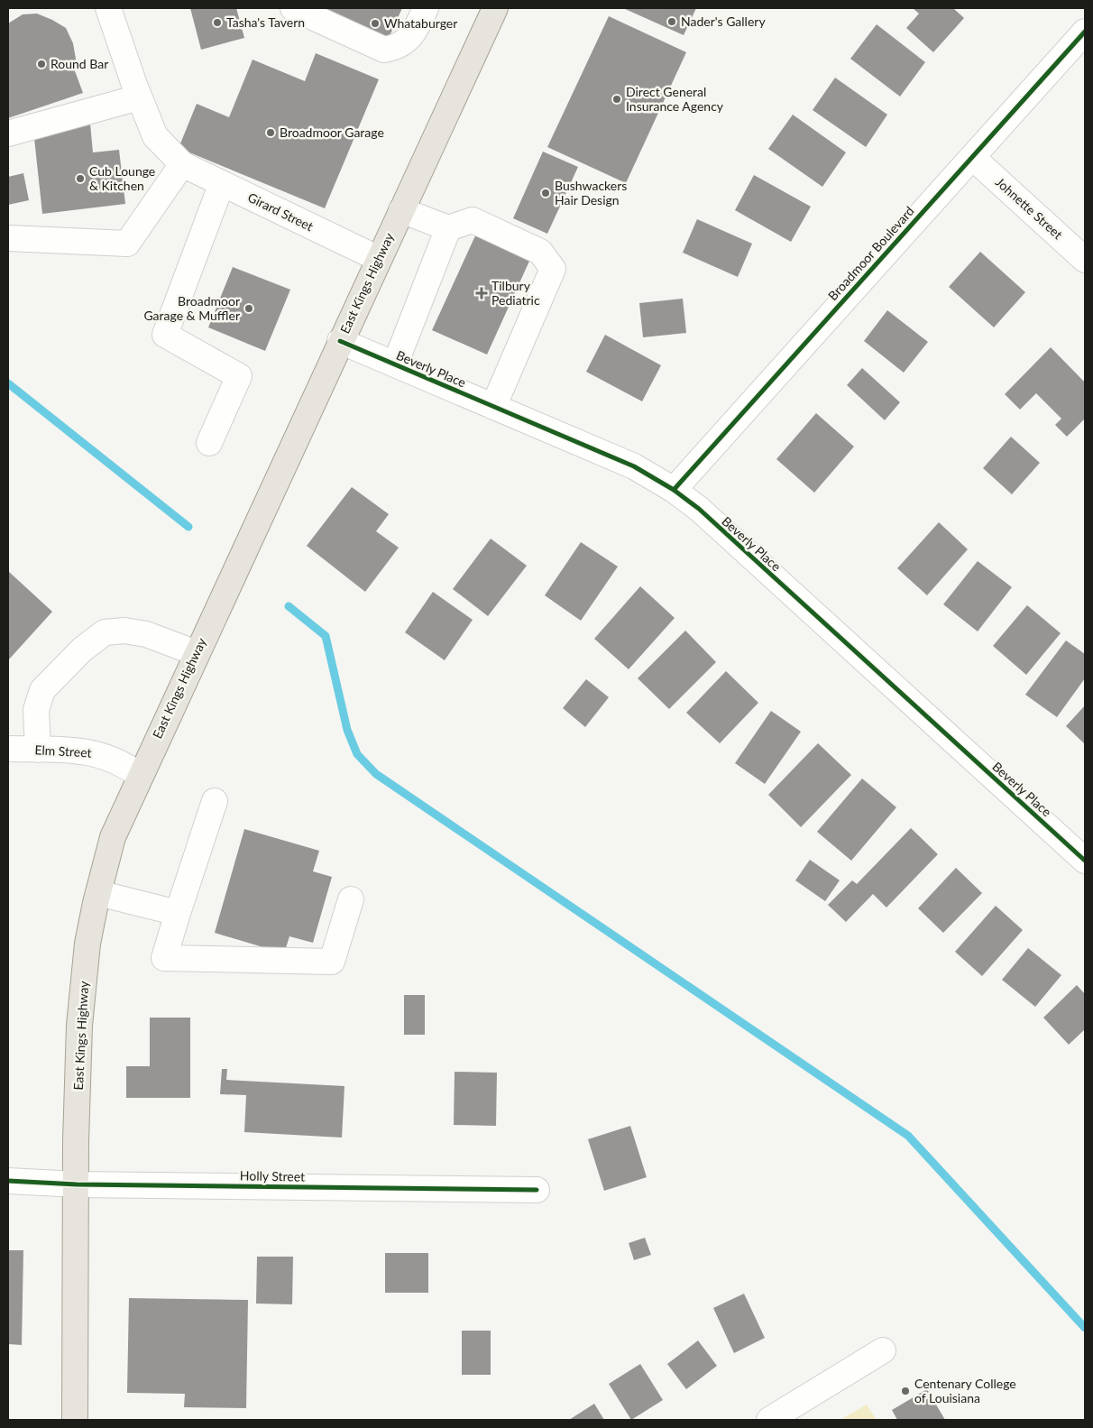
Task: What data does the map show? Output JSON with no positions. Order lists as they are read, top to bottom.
{
  "streets": {
    "main road": ["East Kings Highway"],
    "street": [
      "Johnette Street",
      "Girard Street",
      "Broadmoor Boulevard",
      "Beverly Place",
      "Elm Street",
      "Holly Street"
    ]
  },
  "crossings": [
    ["Johnette Street", "Broadmoor Boulevard"],
    ["Girard Street", "East Kings Highway"],
    ["Broadmoor Boulevard", "Beverly Place"],
    ["East Kings Highway", "Beverly Place"],
    ["East Kings Highway", "Elm Street"],
    ["East Kings Highway", "Holly Street"]
  ],
  "places": {
    "other": [
      "Nader's Gallery",
      "Tasha's Tavern",
      "Whataburger",
      "Round Bar",
      "Direct General Insurance Agency",
      "Broadmoor Garage",
      "Cub Lounge & Kitchen",
      "Bushwackers Hair Design",
      "Broadmoor Garage & Muffler",
      "Centenary College of Louisiana"
    ],
    "health": ["Tilbury Pediatric"]
  }
}
